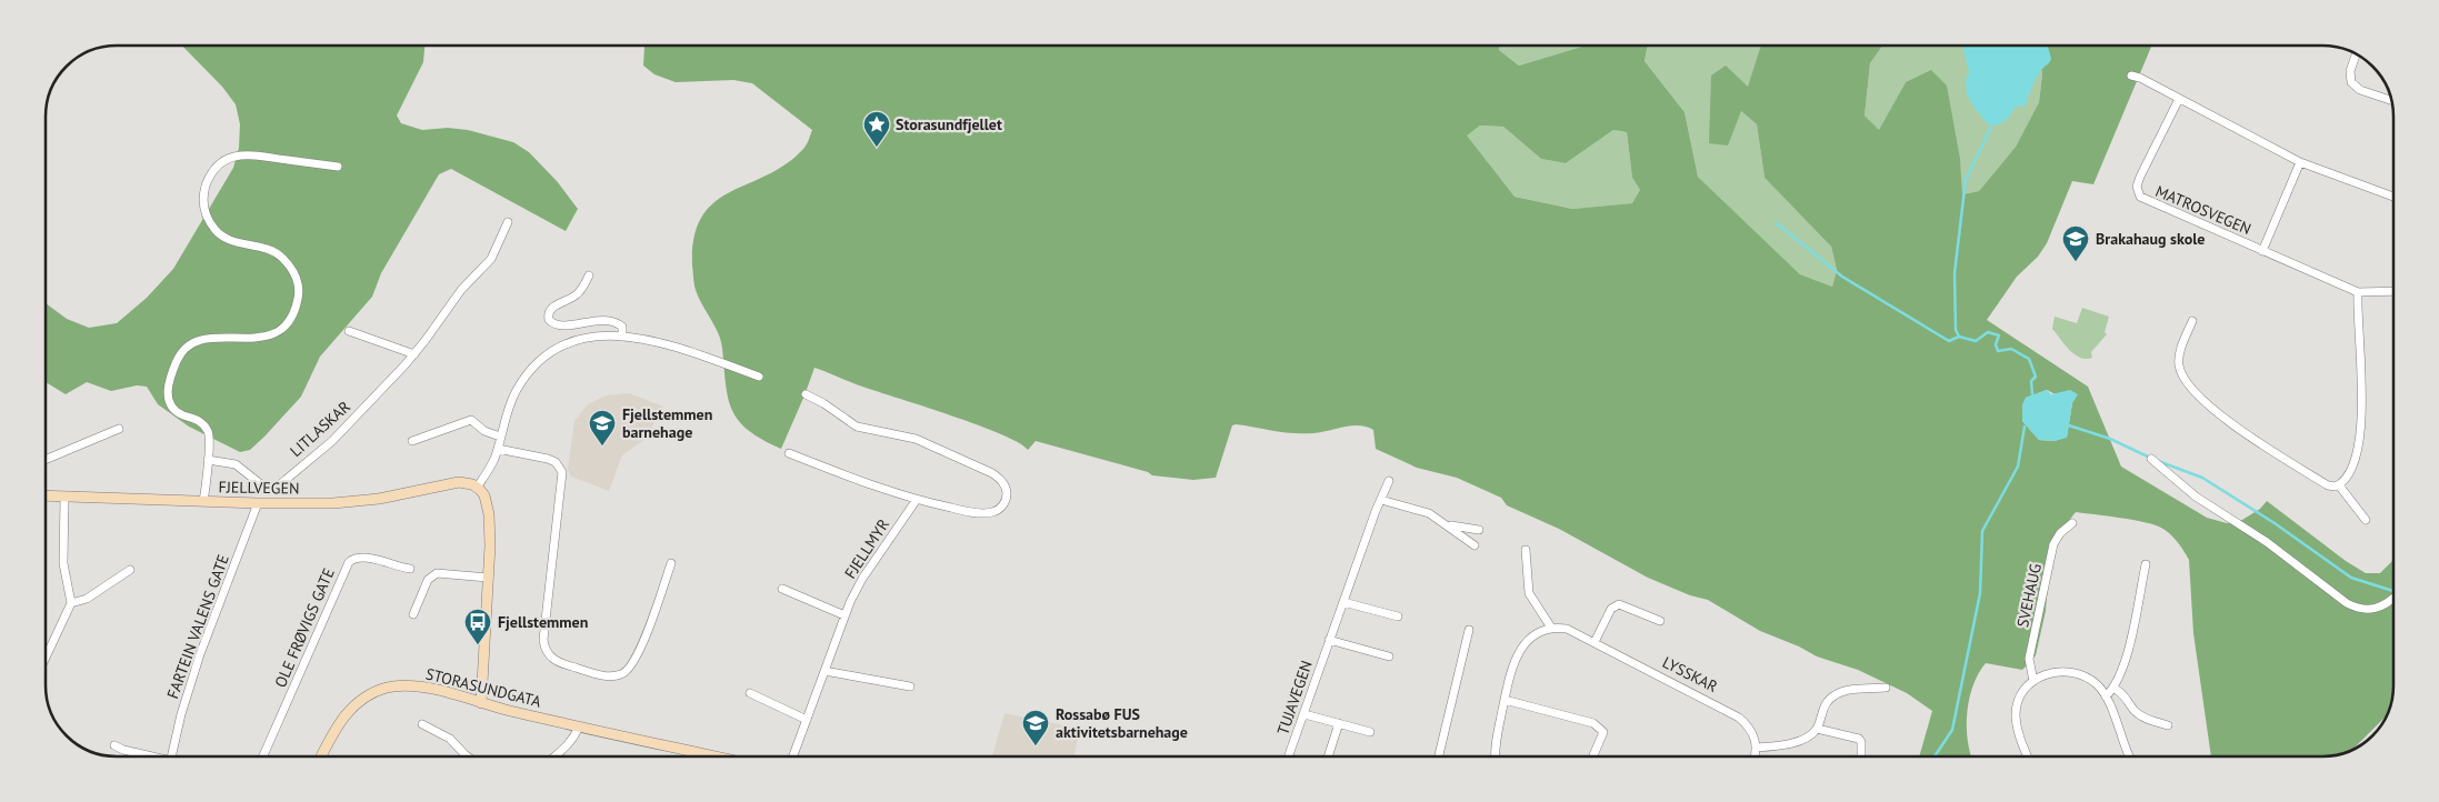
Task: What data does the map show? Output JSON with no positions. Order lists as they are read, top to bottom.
{
  "streets": {
    "main road": ["FJELLVEGEN", "STORASUNDGATA"],
    "street": [
      "MATROSVEGEN",
      "LITLASKAR",
      "FJELLMYR",
      "SVEHAUG",
      "FARTEIN VALENS GATE",
      "OLE FRØVIGS GATE",
      "LYSSKAR",
      "TUJAVEGEN"
    ]
  },
  "crossings": [
    ["FJELLVEGEN", "FARTEIN VALENS GATE"]
  ],
  "places": {
    "place": ["Storasundfjellet"],
    "school or university": ["Brakahaug skole", "Fjellstemmen barnehage", "Rossabø FUS aktivitetsbarnehage"],
    "bus stop": ["Fjellstemmen"]
  }
}
